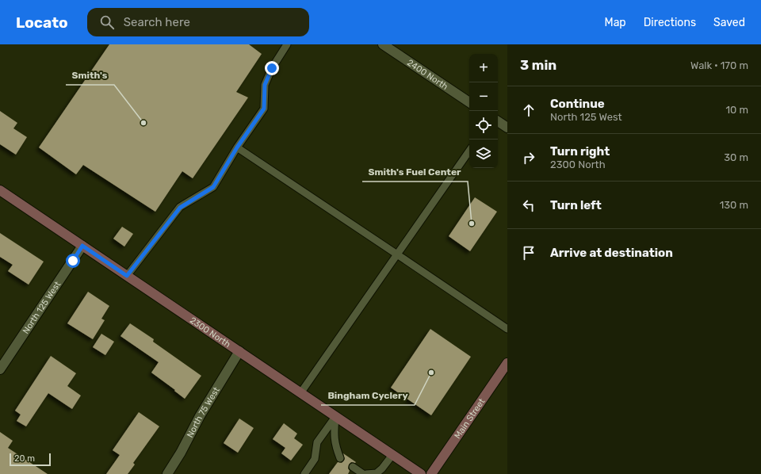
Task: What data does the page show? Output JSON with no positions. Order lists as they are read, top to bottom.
{
  "streets": {
    "street": [
      "2400 North",
      "North 125 West",
      "2300 North",
      "North 75 West",
      "Main Street"
    ]
  },
  "crossings": [
    ["North 125 West", "2300 North"],
    ["2300 North", "North 75 West"]
  ],
  "places": ["Smith's", "Smith's Fuel Center", "Bingham Cyclery"],
  "scale_bar": "20 m",
  "page": {
    "header": "Locato",
    "search": "Search here",
    "nav": ["Map", "Directions", "Saved"],
    "heading": ["3 min", "Walk · 170 m"],
    "map_buttons": ["+", "−"],
    "list": [
      ["Continue", "North 125 West", "10 m"],
      ["Turn right", "2300 North", "30 m"],
      ["Turn left", "130 m"],
      "Arrive at destination"
    ],
    "scale": "20 m"
  }
}
